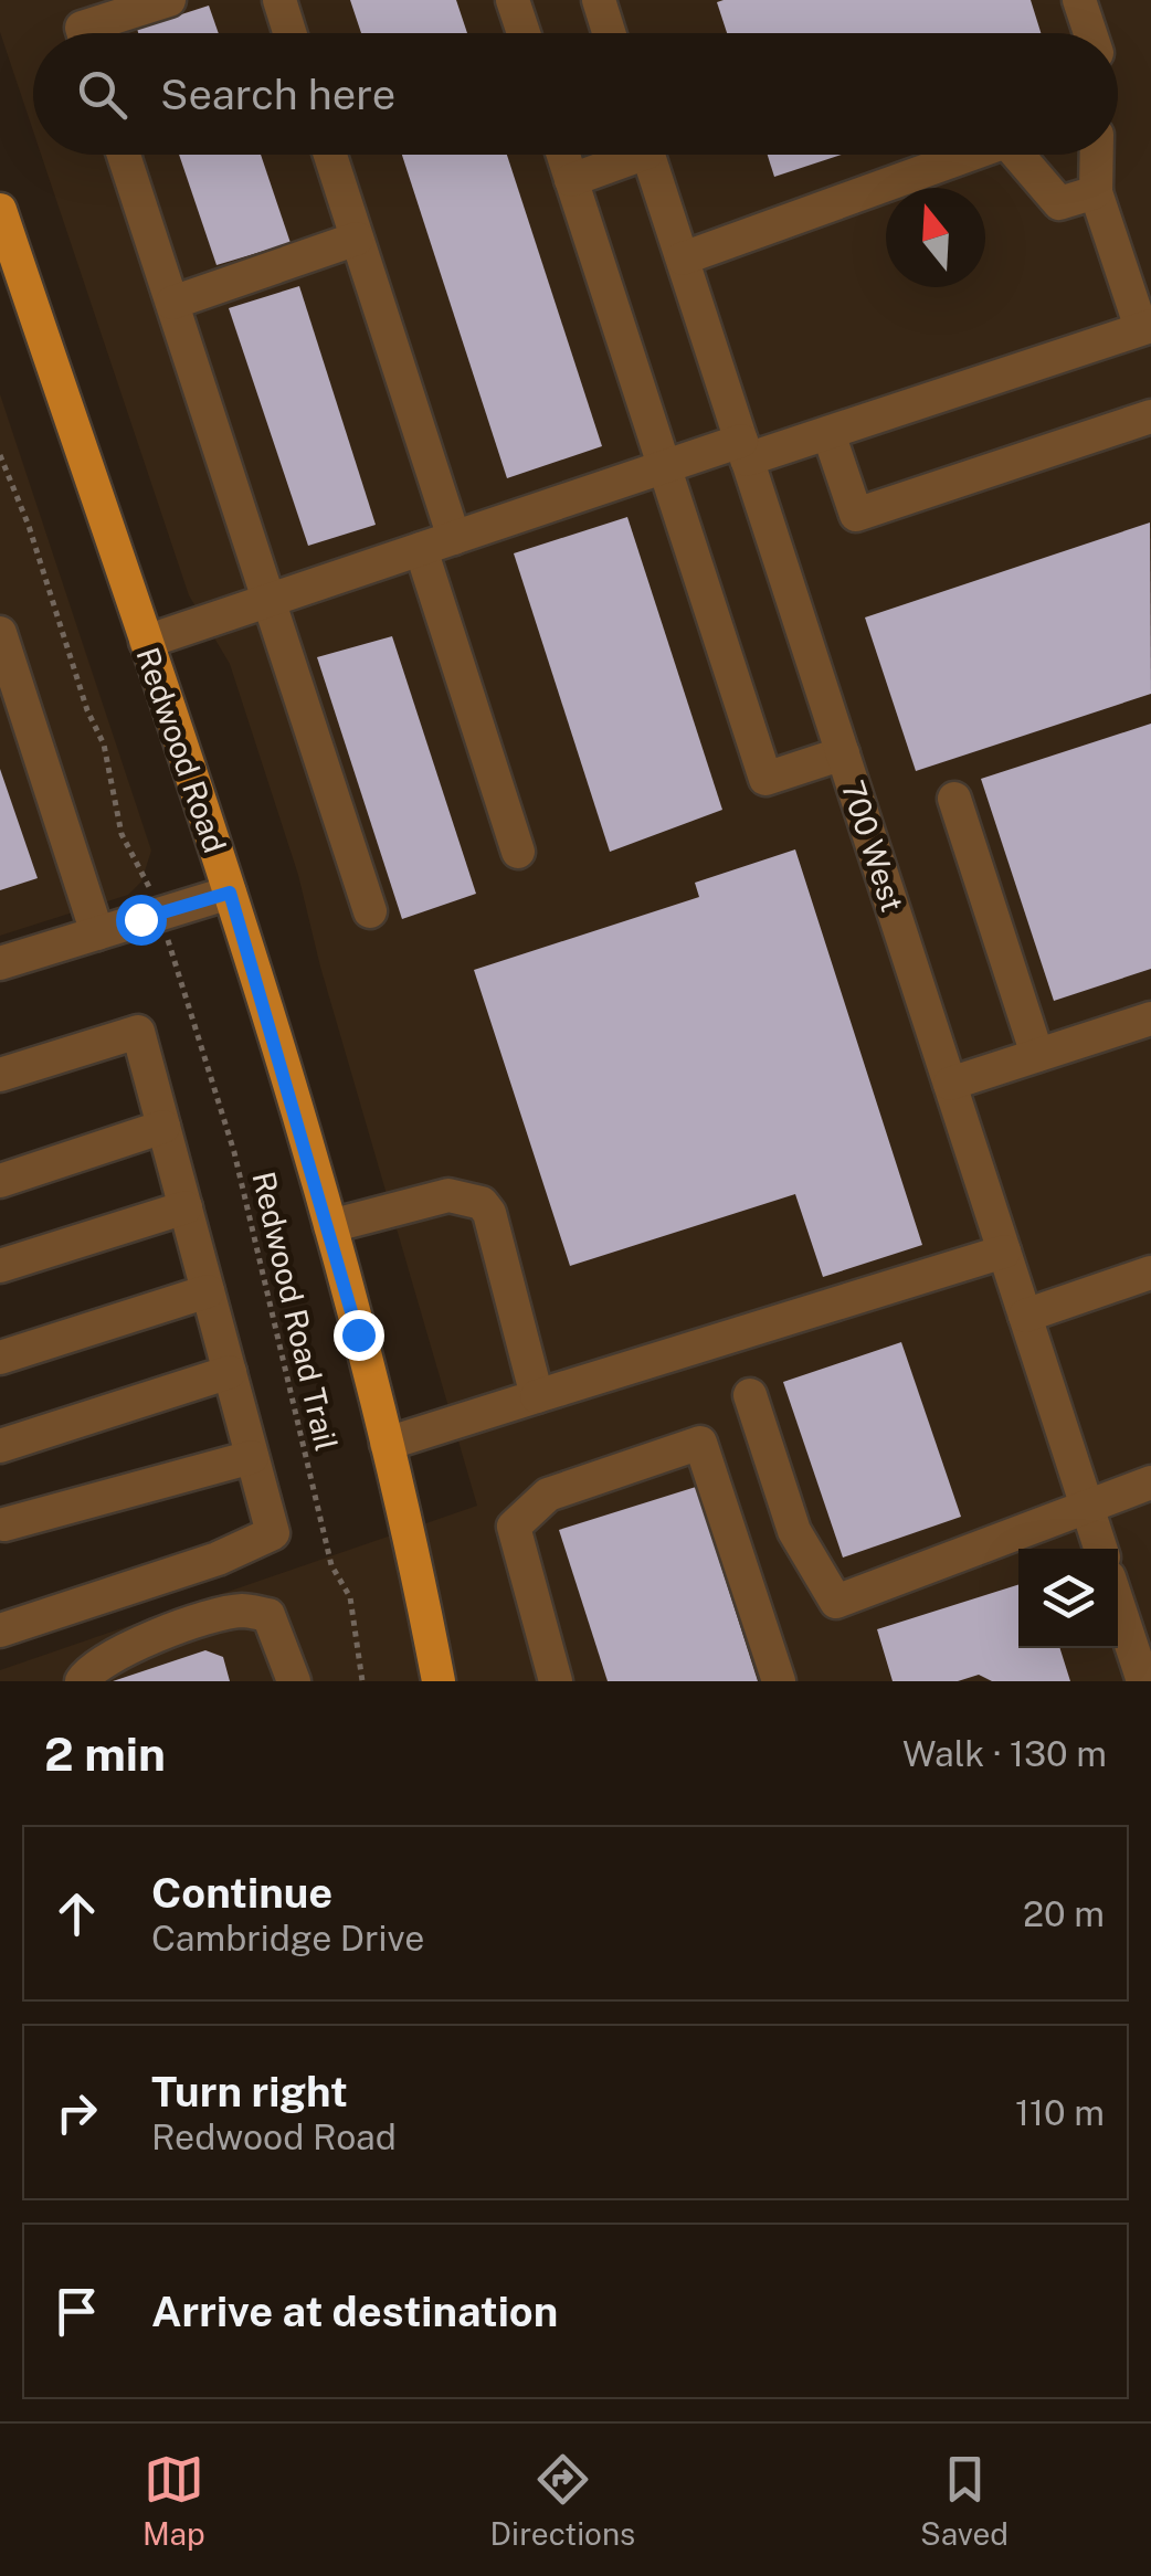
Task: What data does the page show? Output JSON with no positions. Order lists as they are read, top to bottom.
{
  "streets": {
    "main road": ["Redwood Road"],
    "street": ["700 West"],
    "path": ["Redwood Road Trail"]
  },
  "north": "top",
  "page": {
    "search": "Search here",
    "heading": ["2 min", "Walk · 130 m"],
    "list": [
      ["Continue", "Cambridge Drive", "20 m"],
      ["Turn right", "Redwood Road", "110 m"],
      "Arrive at destination"
    ],
    "nav": ["Map", "Directions", "Saved"]
  }
}
